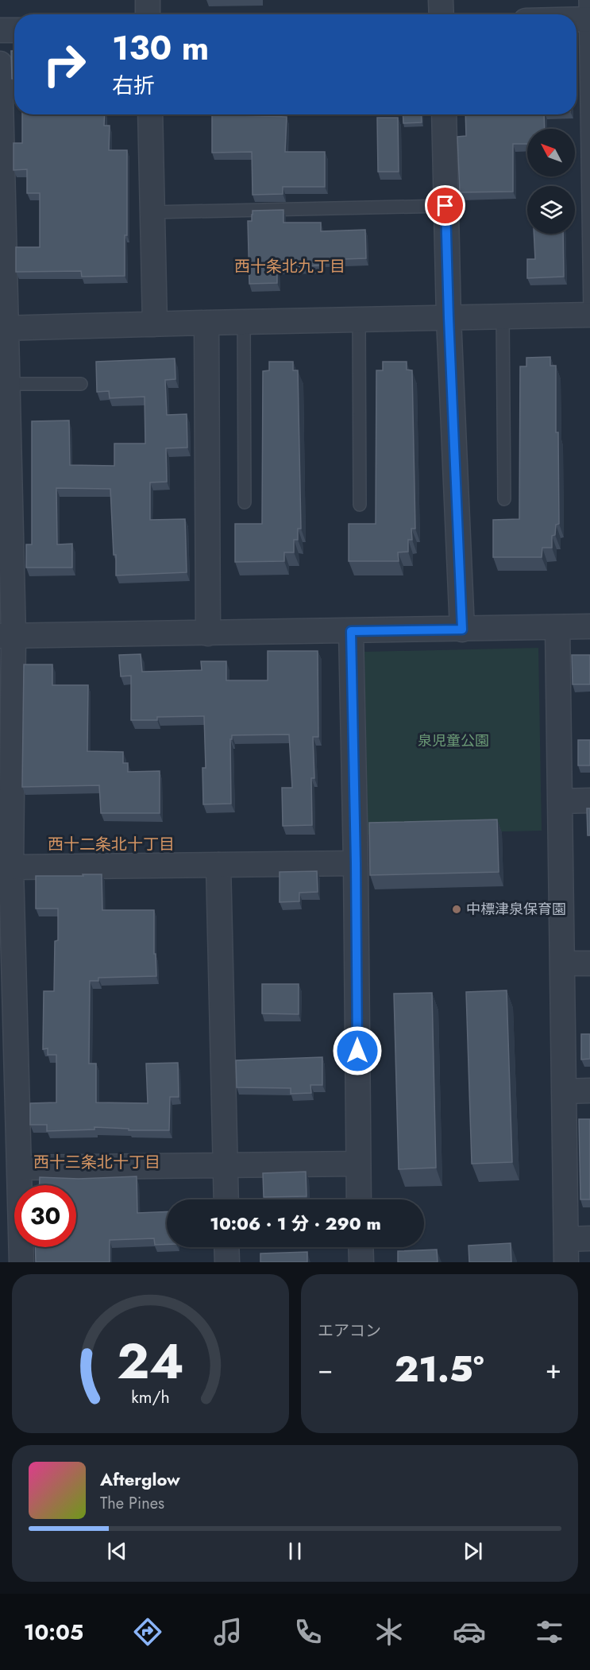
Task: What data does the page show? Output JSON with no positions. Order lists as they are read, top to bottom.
{
  "districts": ["西十条北九丁目", "西十二条北十丁目", "西十三条北十丁目"],
  "parks": ["泉児童公園"],
  "places": ["中標津泉保育園"],
  "north": "top left",
  "page": {
    "turn": ["130 m", "右折"],
    "limit": "30",
    "trip": "10:06 · 1 分 · 290 m",
    "tile": "エアコン",
    "heat": ["−", "21.5°", "+"],
    "song": ["Afterglow", "The Pines"],
    "tabs": "10:05",
    "gauge": ["24", "km/h"]
  }
}
